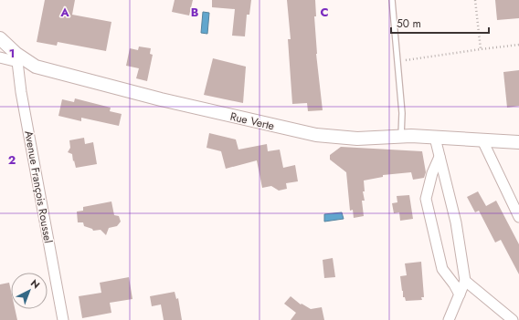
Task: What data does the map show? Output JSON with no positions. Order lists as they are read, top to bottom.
{
  "streets": {
    "street": ["Rue Verte", "Avenue François Roussel"]
  },
  "crossings": [
    ["Rue Verte", "Avenue François Roussel"]
  ],
  "scale_bar": "50 m",
  "north": "top right",
  "grid": {
    "columns": ["A", "B", "C"],
    "rows": ["1", "2"]
  }
}
